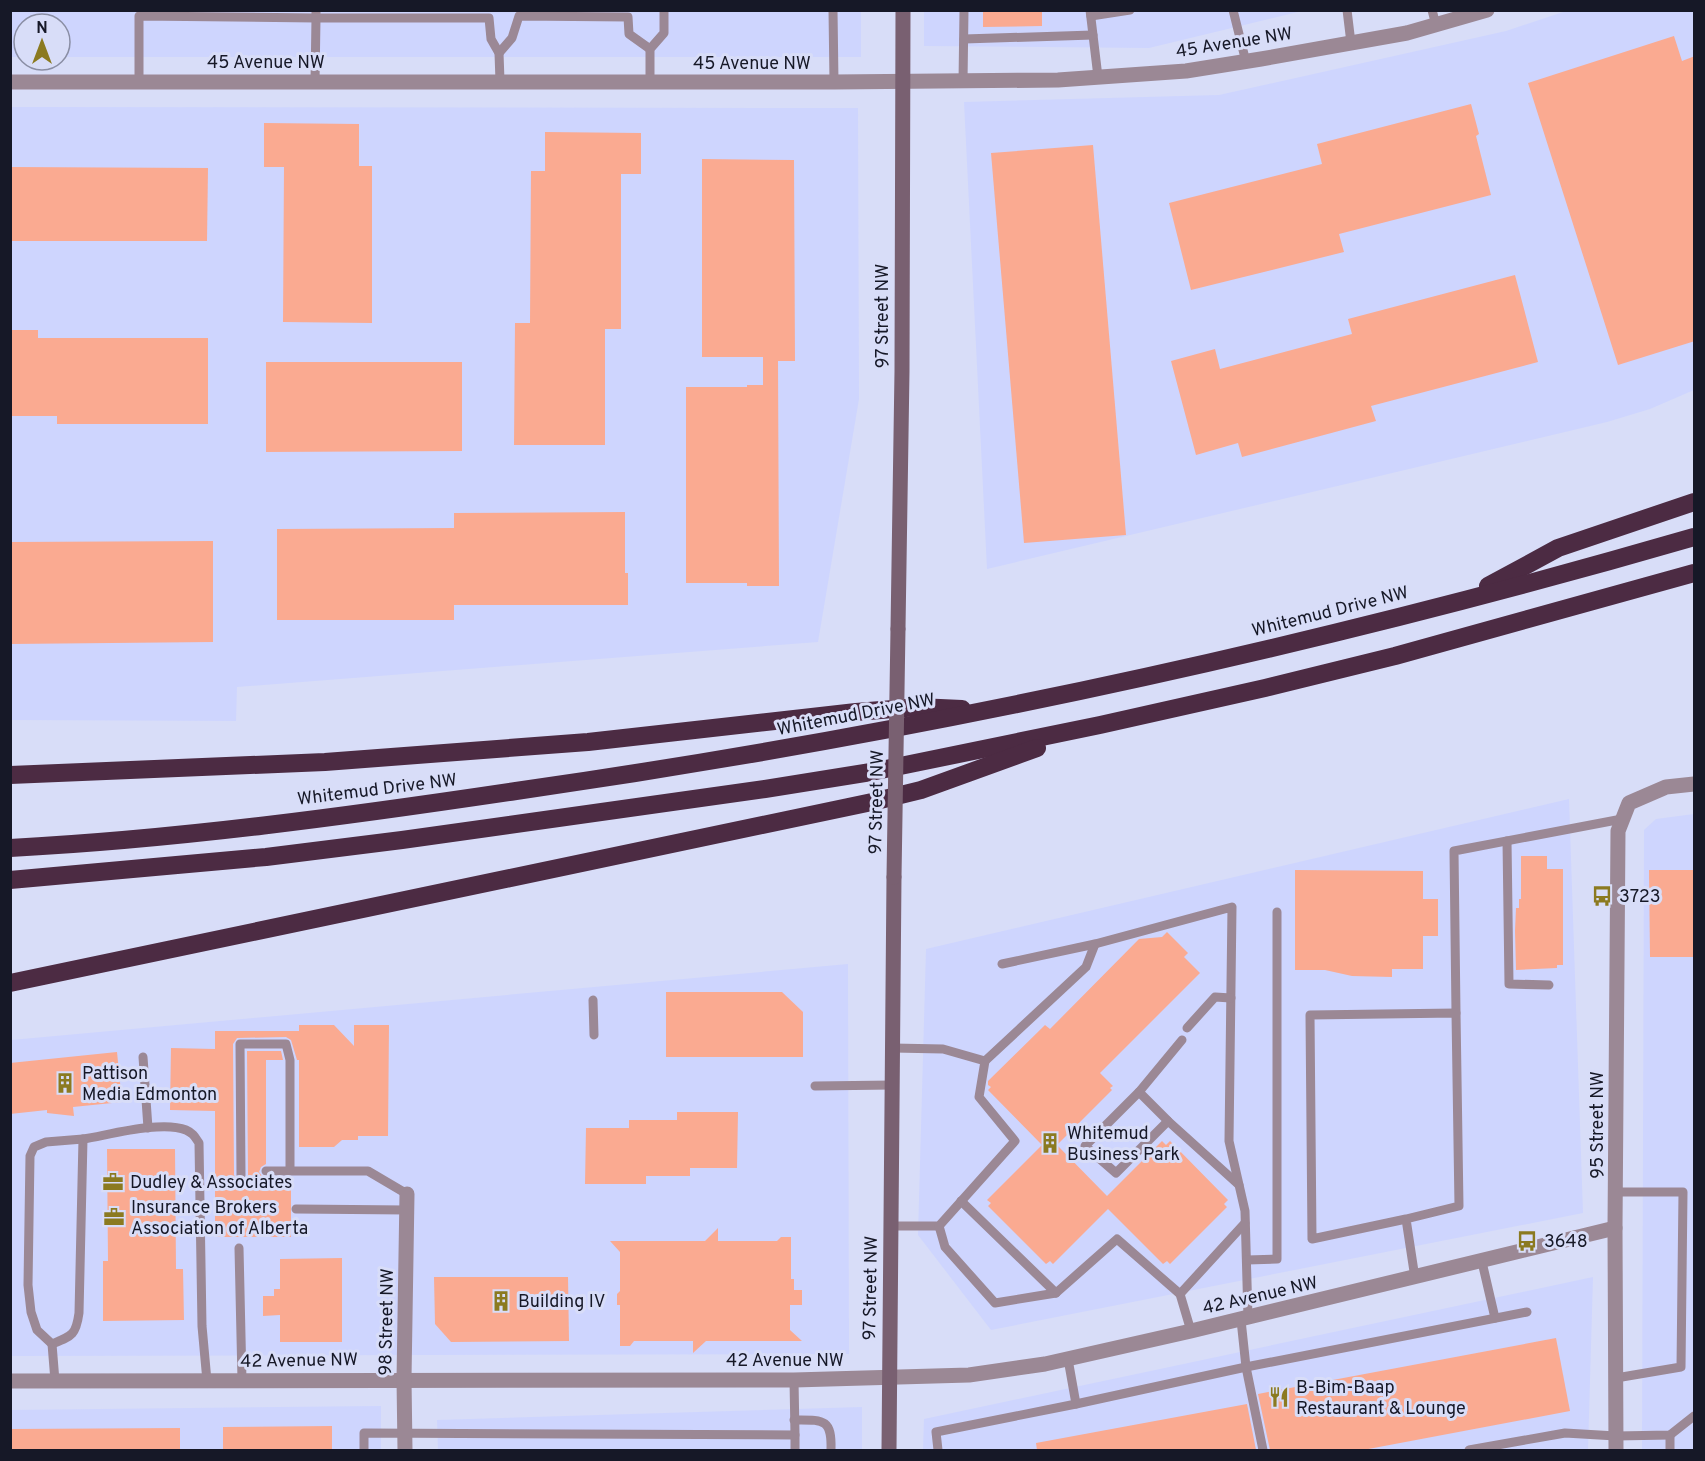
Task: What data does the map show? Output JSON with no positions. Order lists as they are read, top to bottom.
{
  "streets": {
    "highway": ["Whitemud Drive NW"],
    "street": [
      "45 Avenue NW",
      "97 Street NW",
      "95 Street NW",
      "42 Avenue NW",
      "98 Street NW"
    ]
  },
  "crossings": [
    ["45 Avenue NW", "97 Street NW"],
    ["97 Street NW", "42 Avenue NW"],
    ["95 Street NW", "42 Avenue NW"],
    ["42 Avenue NW", "98 Street NW"]
  ],
  "places": {
    "bus stop": ["3723", "3648"],
    "building": ["Pattison Media Edmonton", "Whitemud Business Park", "Building IV"],
    "office": ["Dudley & Associates", "Insurance Brokers Association of Alberta"],
    "restaurant": ["B-Bim-Baap Restaurant & Lounge"]
  },
  "north": "top"
}
